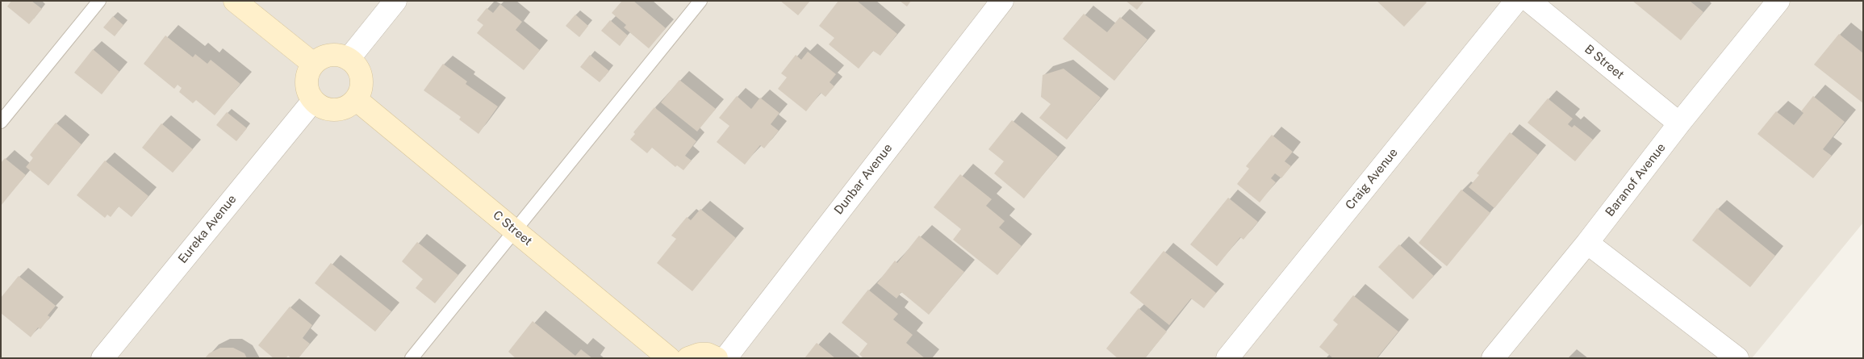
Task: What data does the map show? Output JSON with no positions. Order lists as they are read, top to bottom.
{
  "streets": {
    "street": [
      "B Street",
      "Dunbar Avenue",
      "Craig Avenue",
      "Baranof Avenue",
      "C Street",
      "Eureka Avenue"
    ]
  },
  "crossings": [
    ["B Street", "Baranof Avenue"],
    ["C Street", "Eureka Avenue"]
  ]
}
